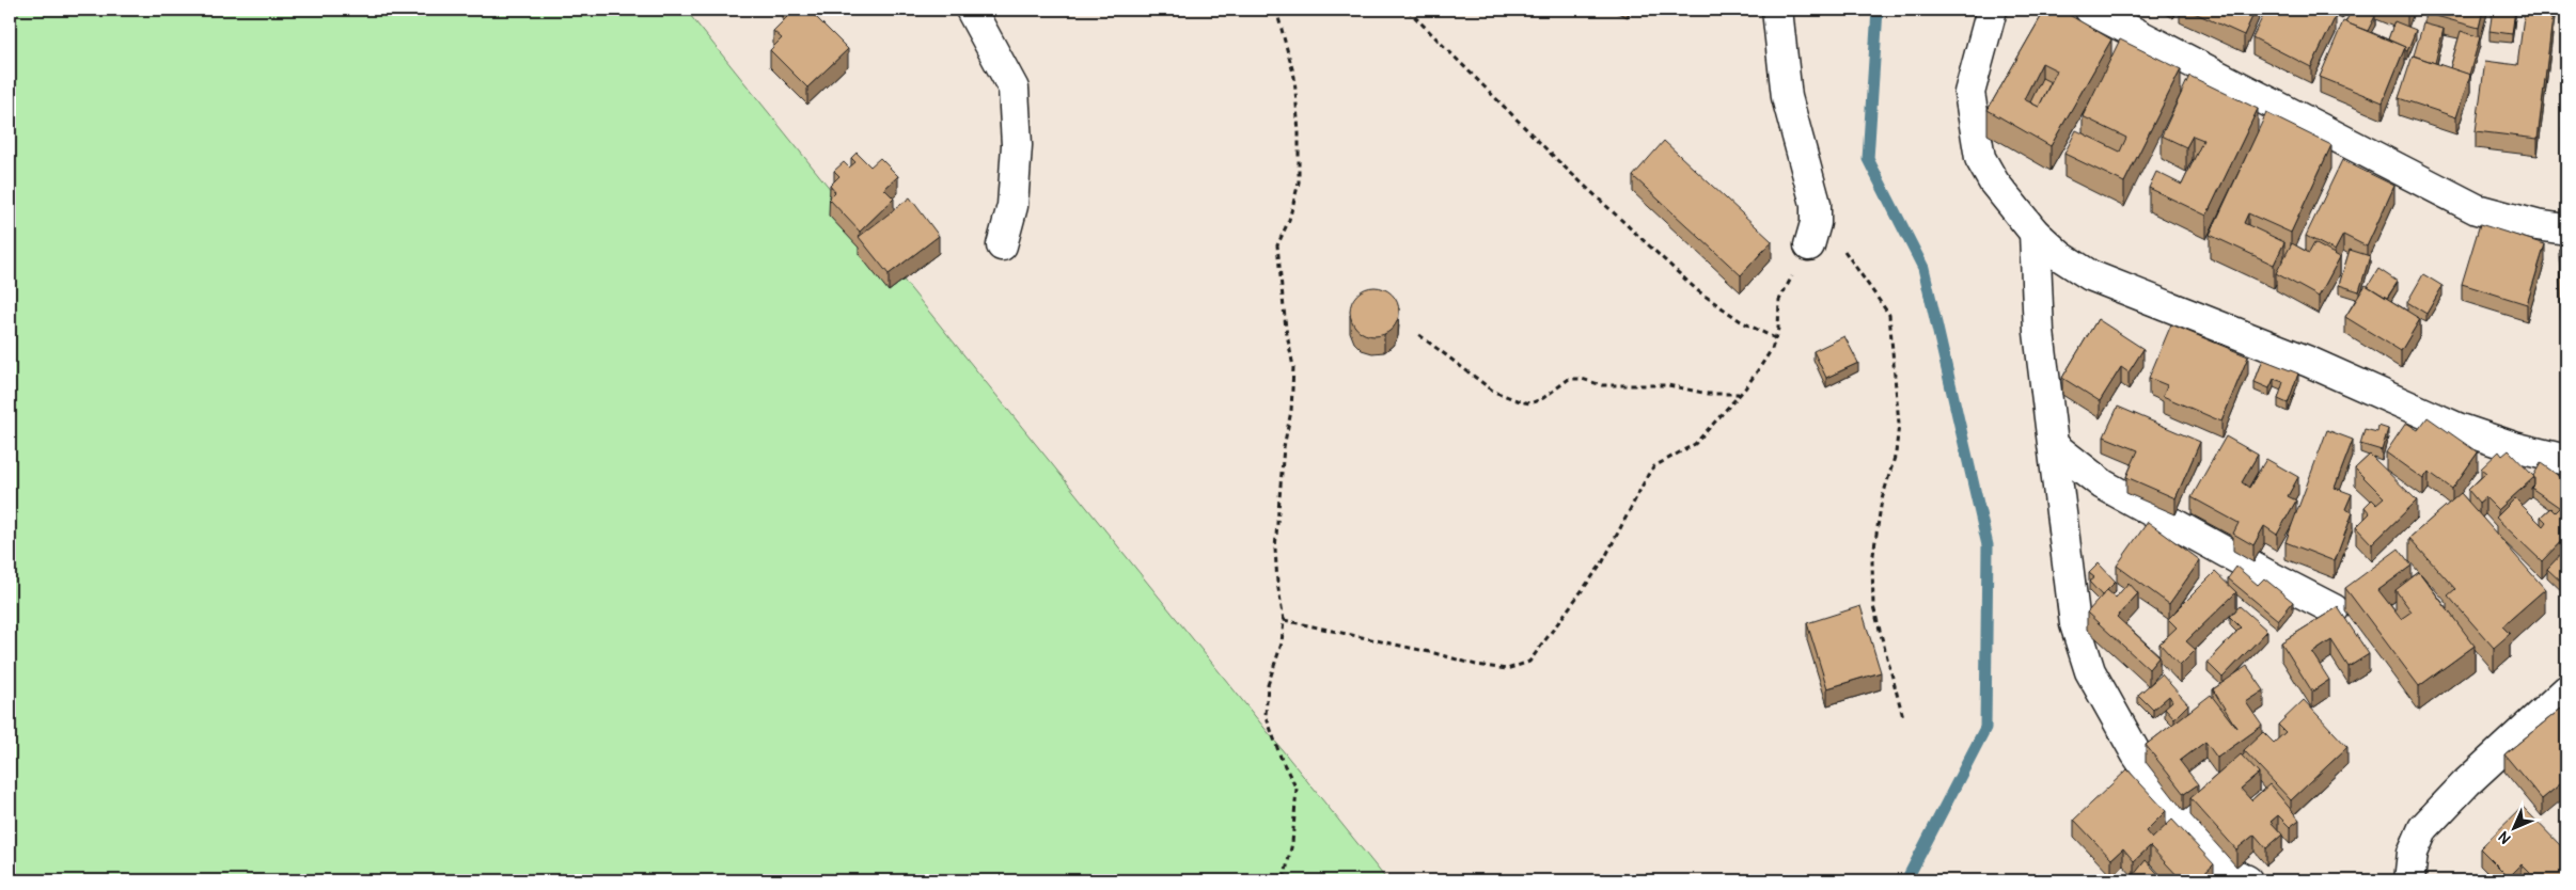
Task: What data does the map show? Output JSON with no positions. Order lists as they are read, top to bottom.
{
  "north": "bottom left"
}
